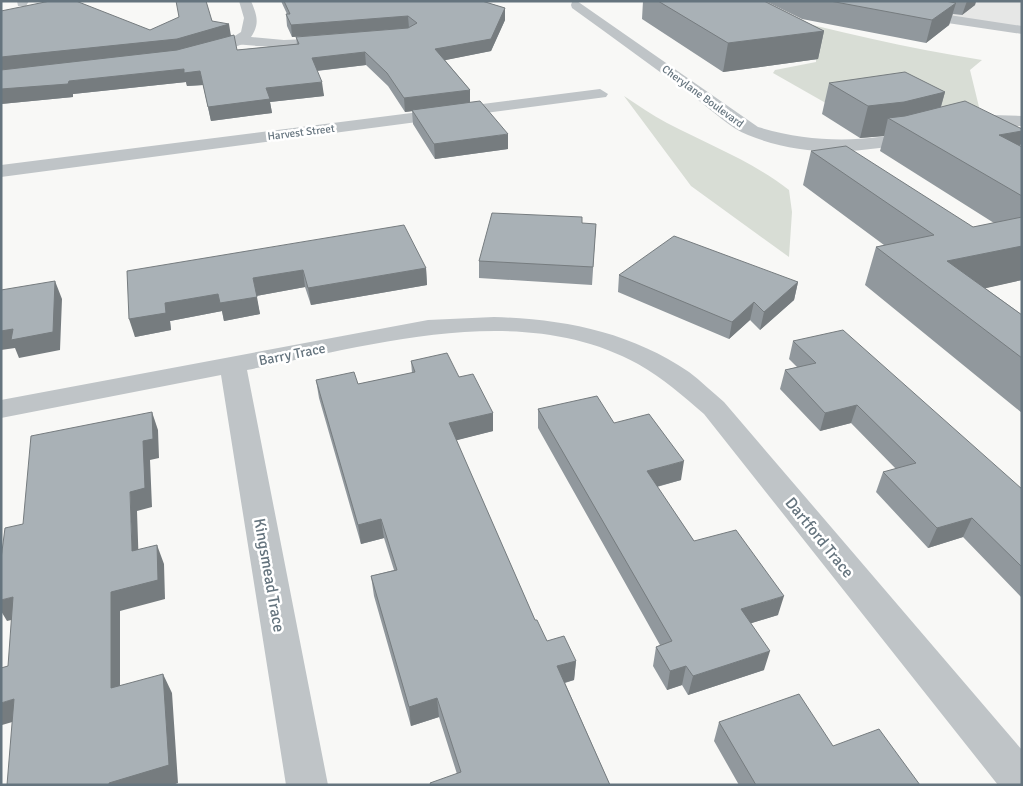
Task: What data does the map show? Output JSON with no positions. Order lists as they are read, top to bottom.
{
  "streets": {
    "street": [
      "Cherylane Boulevard",
      "Harvest Street",
      "Barry Trace",
      "Dartford Trace",
      "Kingsmead Trace"
    ]
  },
  "crossings": [
    ["Barry Trace", "Dartford Trace"],
    ["Barry Trace", "Kingsmead Trace"]
  ]
}
